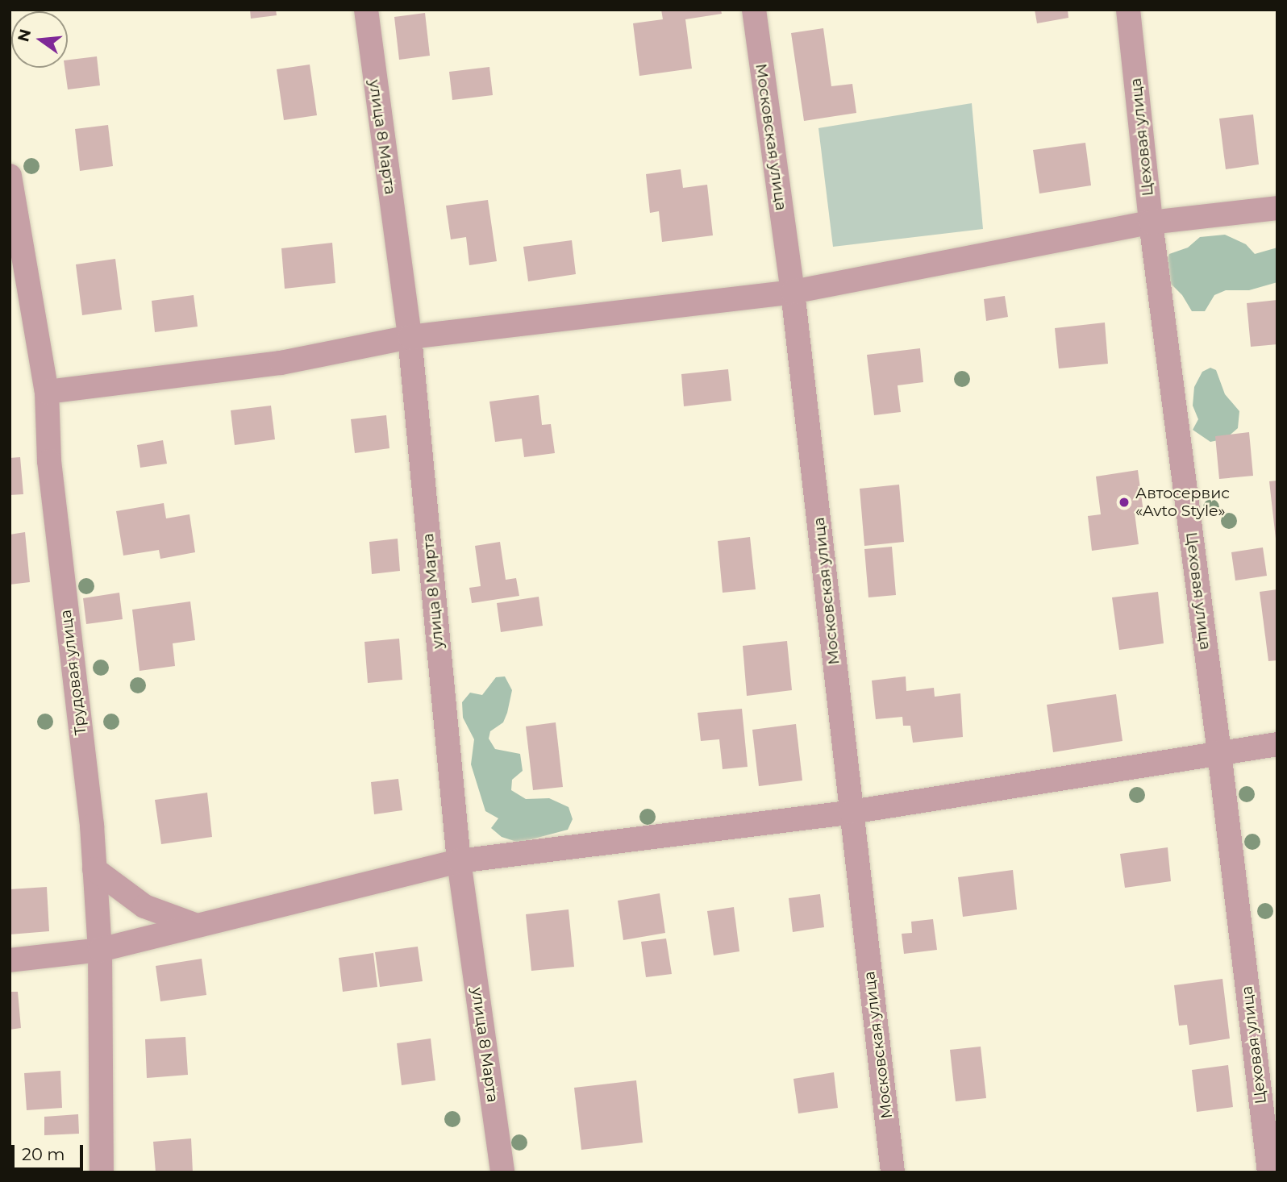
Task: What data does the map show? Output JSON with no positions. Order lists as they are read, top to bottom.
{
  "streets": {
    "street": [
      "улица 8 Марта",
      "Московская улица",
      "Цеховая улица",
      "Трудовая улица"
    ]
  },
  "places": ["Автосервис «Avto Style»"],
  "scale_bar": "20 m",
  "north": "left"
}
